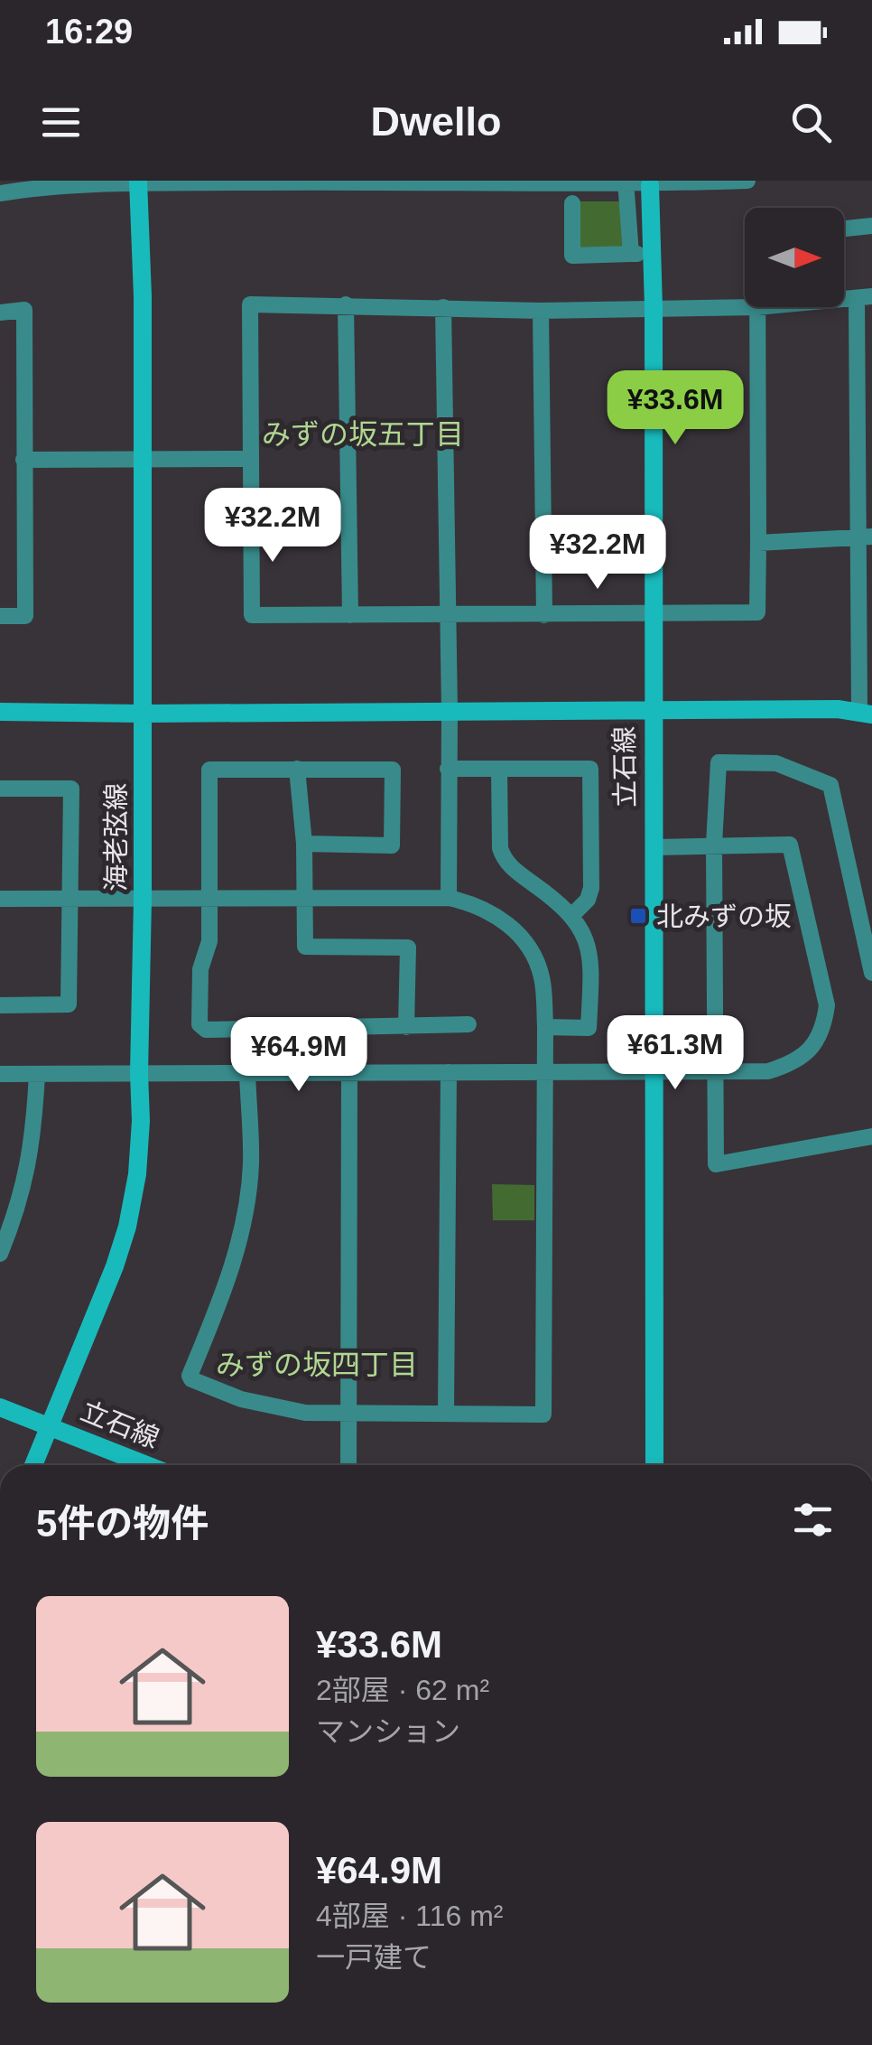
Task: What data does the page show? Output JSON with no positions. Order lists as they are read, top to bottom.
{
  "streets": {
    "street": ["立石線", "海老弦線"]
  },
  "crossings": [
    ["立石線", "海老弦線"]
  ],
  "districts": ["みずの坂五丁目", "みずの坂四丁目"],
  "places": {
    "transit": ["北みずの坂"]
  },
  "north": "right",
  "page": {
    "status": "16:29",
    "header": "Dwello",
    "price": [
      "¥33.6M",
      "¥32.2M",
      "¥32.2M",
      "¥61.3M",
      "¥64.9M"
    ],
    "heading": "5件の物件",
    "list": [
      {
        "name": "¥33.6M",
        "note": "2部屋 · 62 m² · マンション"
      },
      {
        "name": "¥64.9M",
        "note": "4部屋 · 116 m² · 一戸建て"
      }
    ]
  }
}
